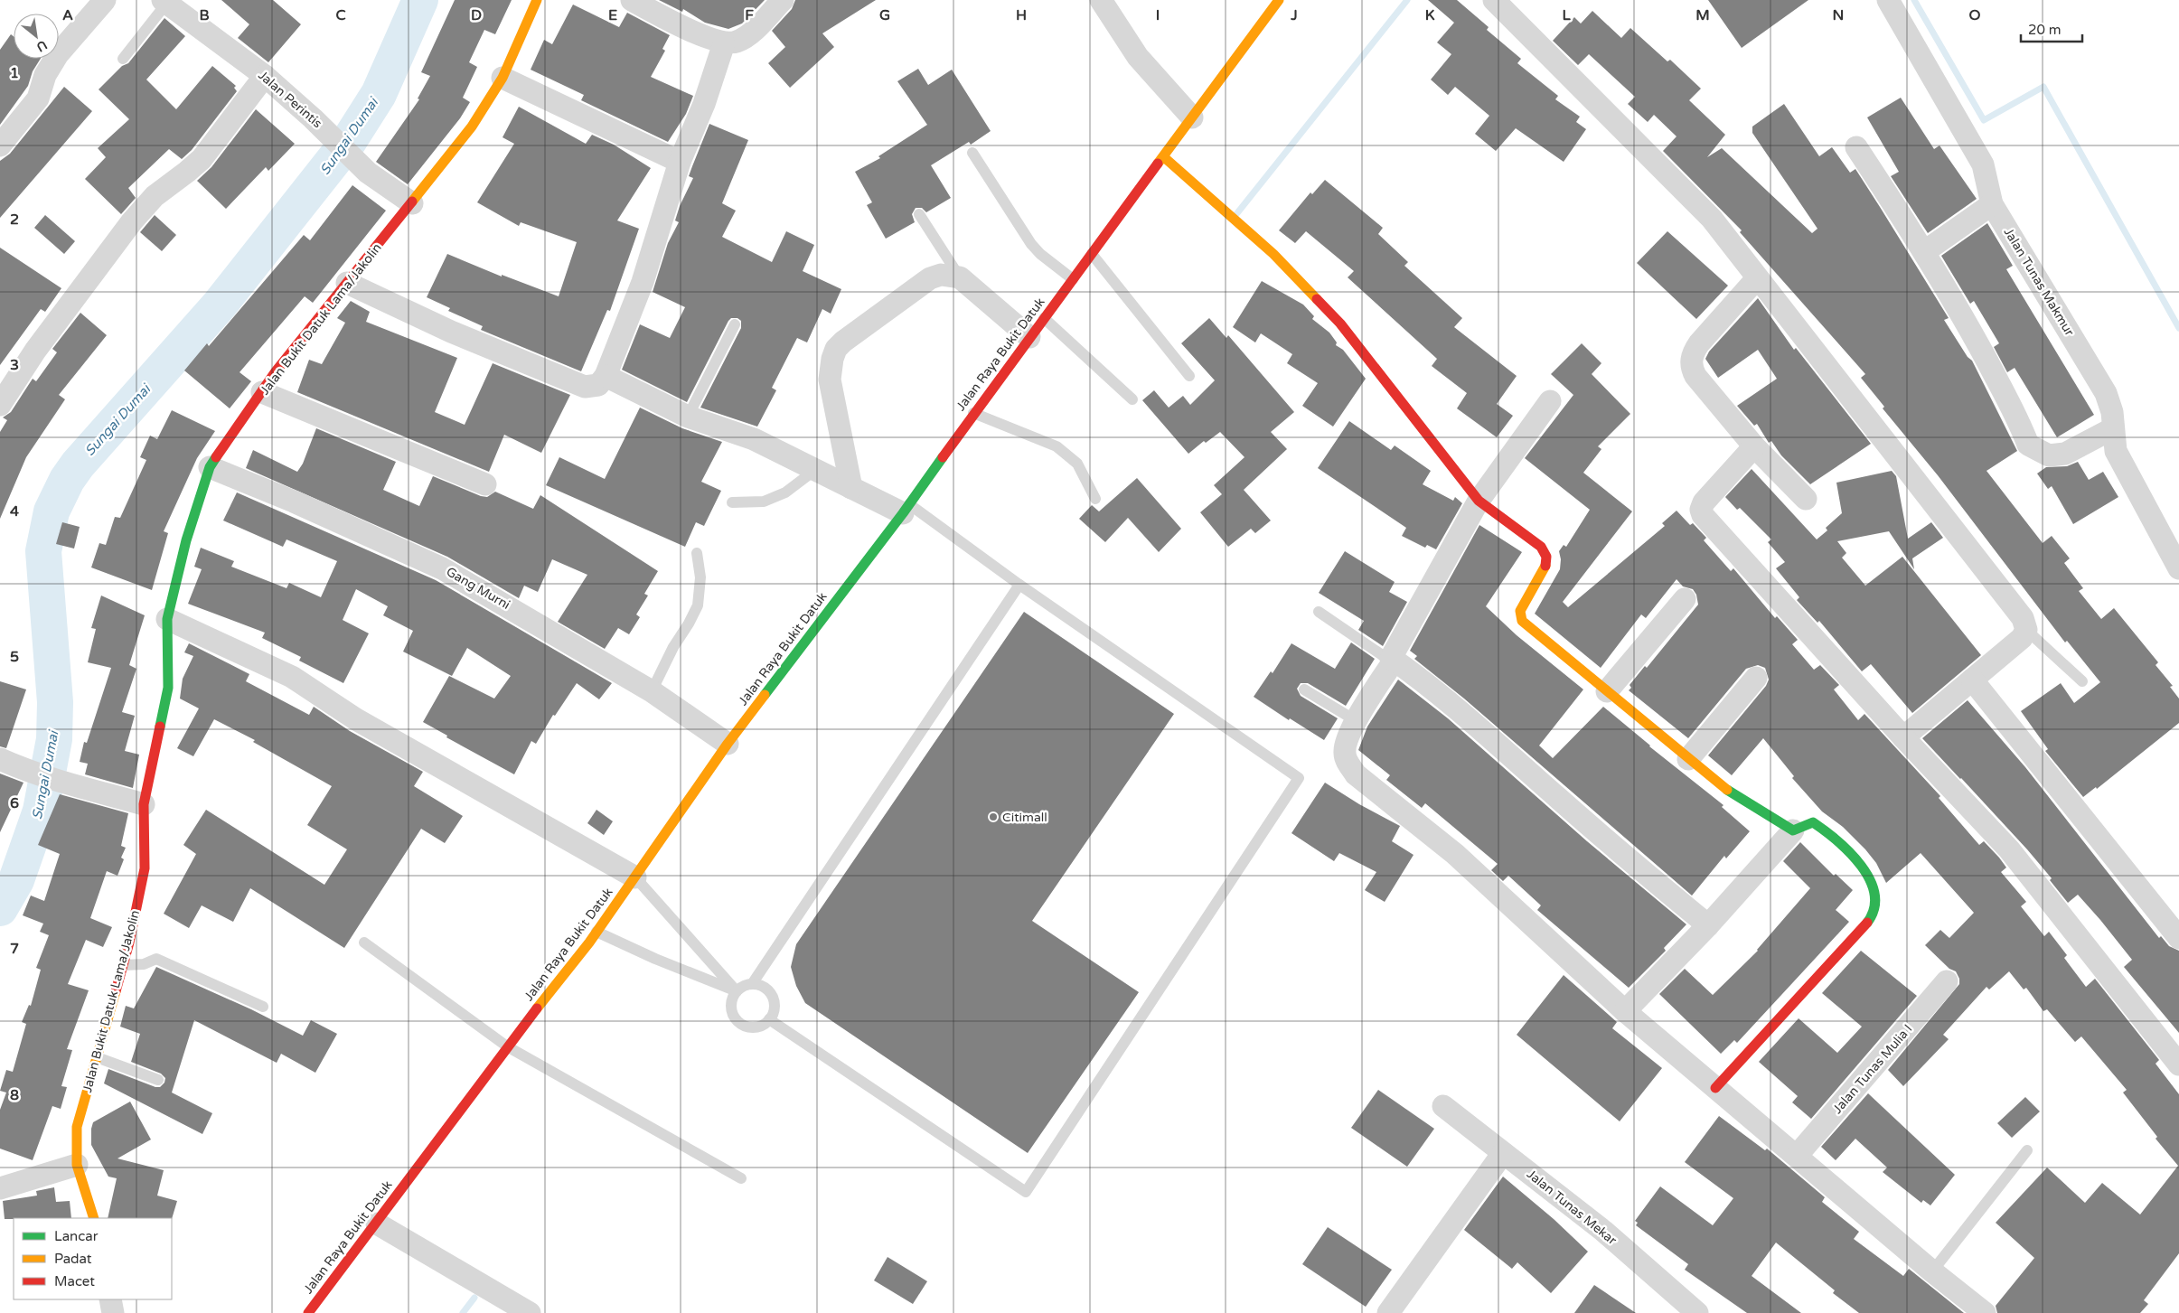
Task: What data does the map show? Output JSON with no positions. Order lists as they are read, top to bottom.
{
  "streets": {
    "street": [
      "Jalan Perintis",
      "Jalan Tunas Makmur",
      "Jalan Bukit Datuk Lama/Jakolin",
      "Jalan Raya Bukit Datuk",
      "Gang Murni",
      "Jalan Tunas Mulia I",
      "Jalan Tunas Mekar"
    ]
  },
  "crossings": [
    ["Jalan Perintis", "Jalan Bukit Datuk Lama/Jakolin"],
    ["Jalan Bukit Datuk Lama/Jakolin", "Gang Murni"],
    ["Jalan Raya Bukit Datuk", "Gang Murni"]
  ],
  "water": ["Sungai Dumai"],
  "places": ["Citimall"],
  "legend": ["Lancar", "Padat", "Macet"],
  "scale_bar": "20 m",
  "north": "bottom right",
  "grid": {
    "columns": [
      "A",
      "B",
      "C",
      "D",
      "E",
      "F",
      "G",
      "H",
      "I",
      "J",
      "K",
      "L",
      "M",
      "N",
      "O"
    ],
    "rows": [
      "1",
      "2",
      "3",
      "4",
      "5",
      "6",
      "7",
      "8"
    ]
  }
}
